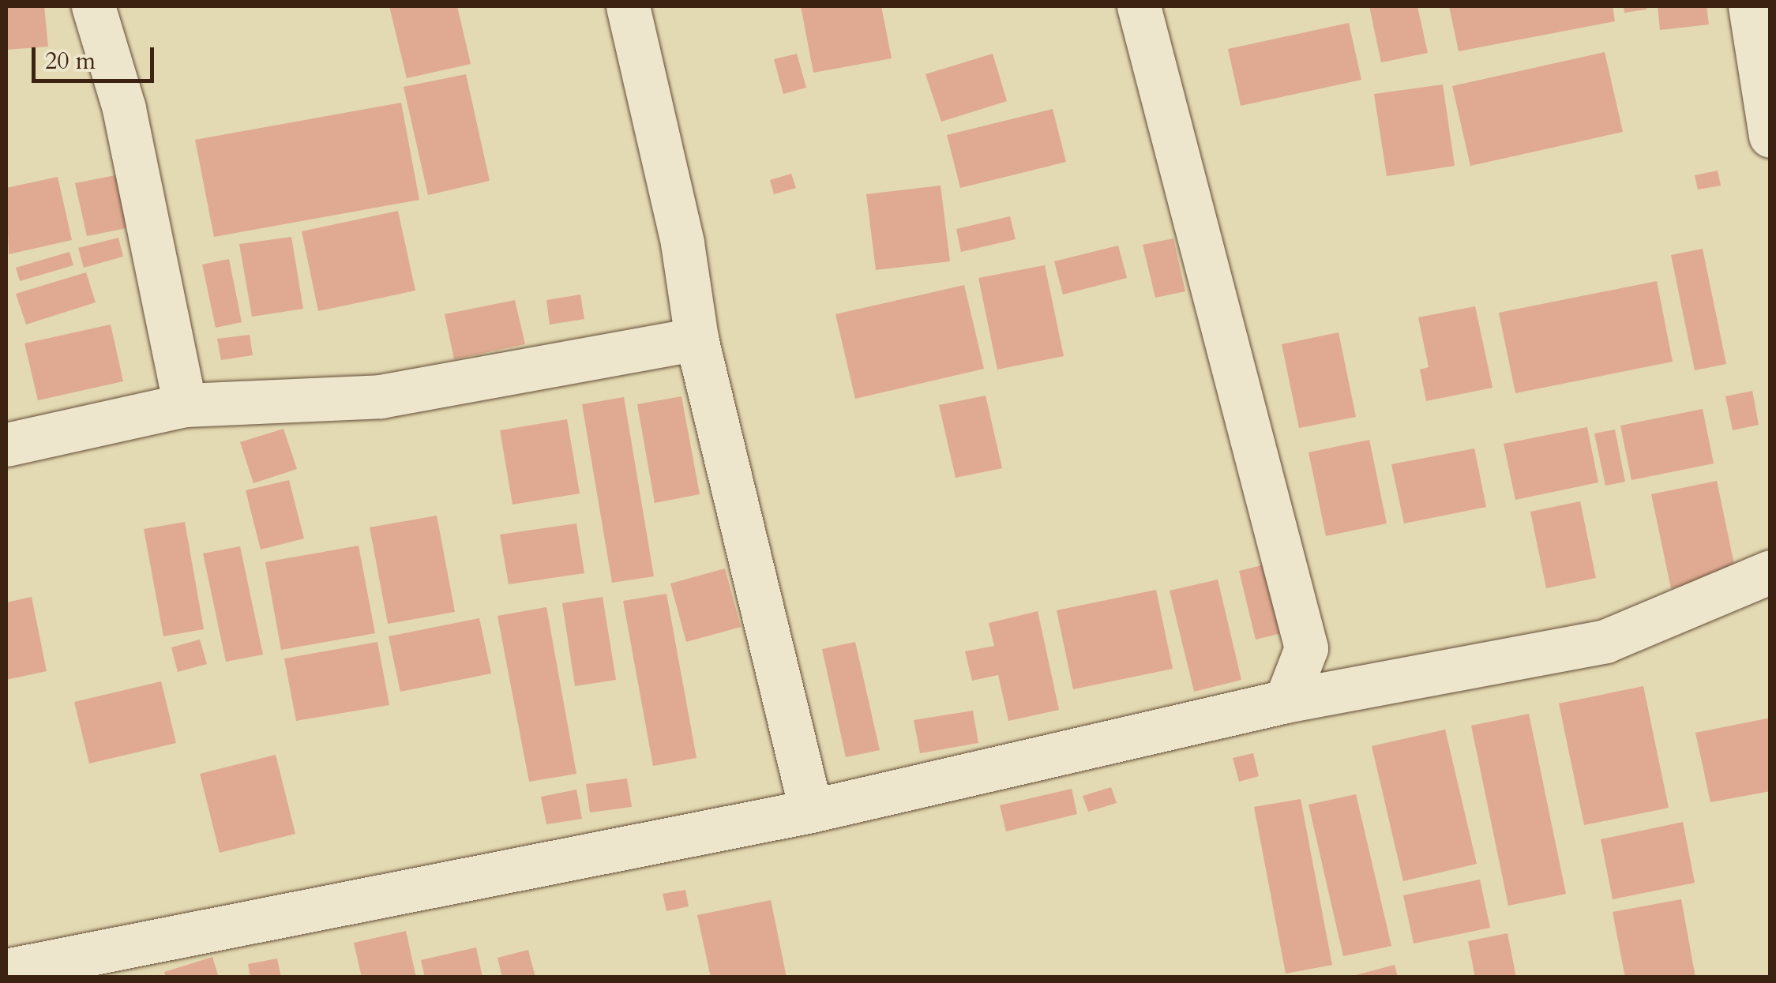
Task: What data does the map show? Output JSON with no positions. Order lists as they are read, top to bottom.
{
  "scale_bar": "20 m"
}
